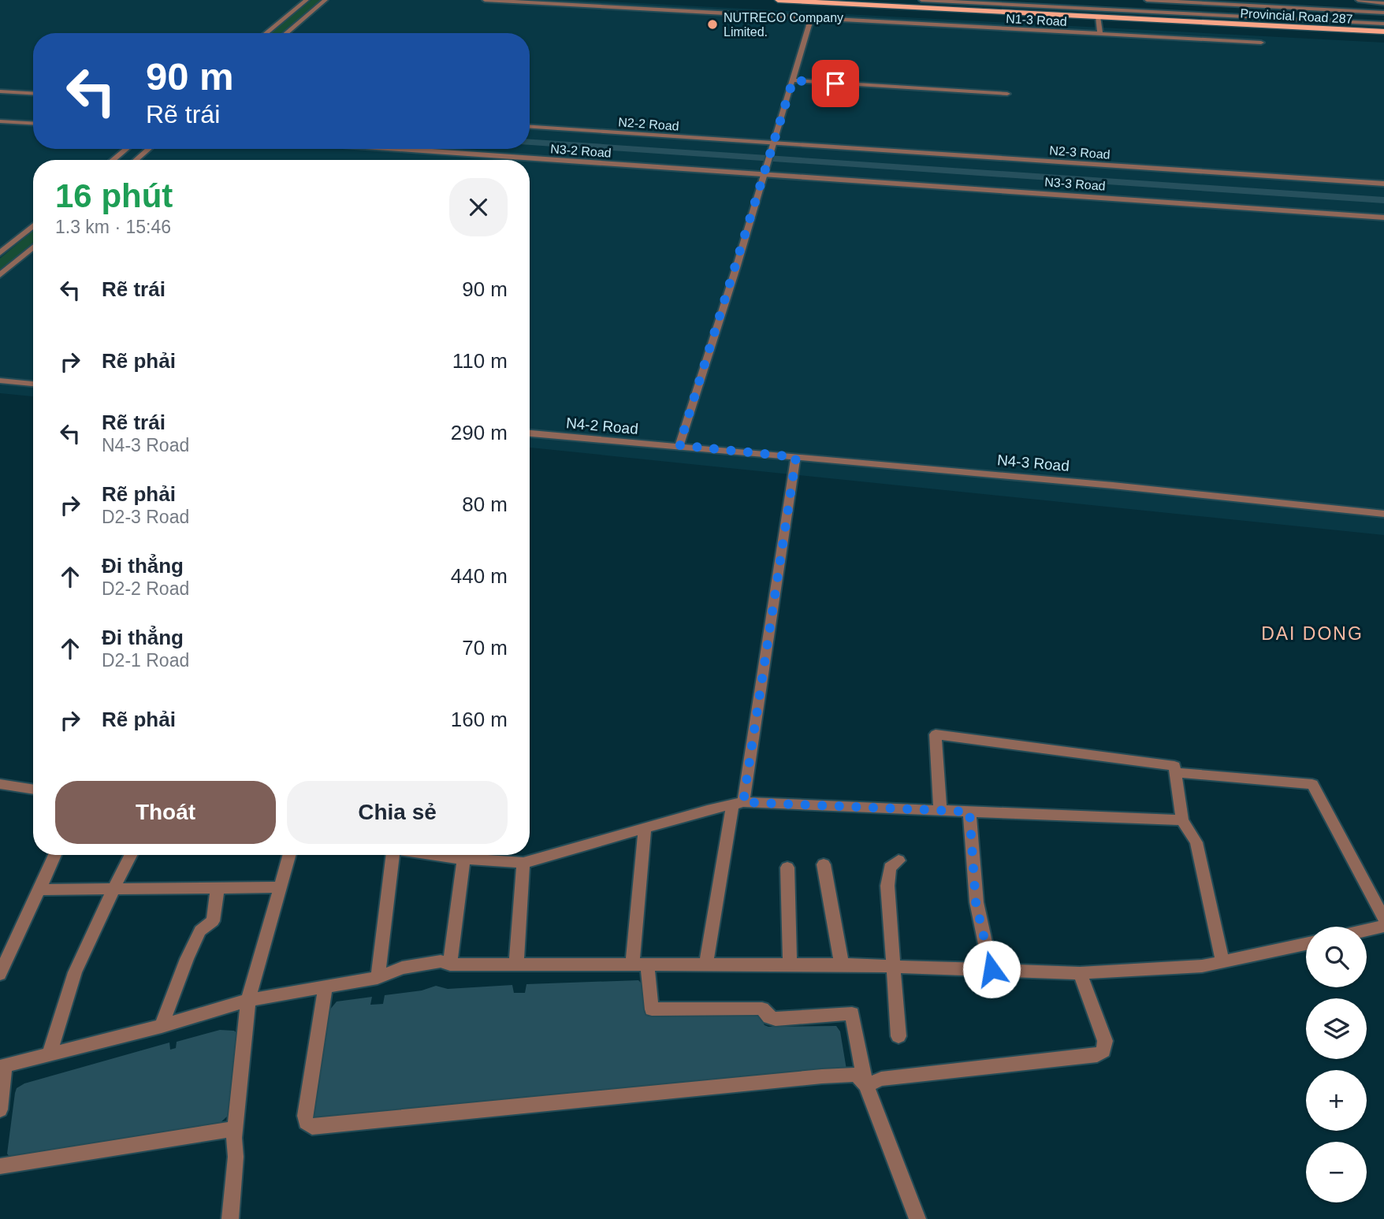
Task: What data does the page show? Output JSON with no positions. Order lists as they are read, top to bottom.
{
  "streets": {
    "main road": ["Provincial Road 287"],
    "street": [
      "N1-3 Road",
      "N2-2 Road",
      "N3-2 Road",
      "N2-3 Road",
      "N3-3 Road",
      "N4-2 Road",
      "N4-3 Road"
    ]
  },
  "crossings": [
    ["N2-2 Road", "N2-3 Road"],
    ["N3-2 Road", "N3-3 Road"],
    ["N4-2 Road", "N4-3 Road"]
  ],
  "districts": ["DAI DONG"],
  "places": ["NUTRECO Company Limited."],
  "page": {
    "turn": ["90 m", "Rẽ trái"],
    "heading": ["16 phút", "1.3 km · 15:46"],
    "list": [
      {
        "name": "Rẽ trái",
        "value": "90 m"
      },
      {
        "name": "Rẽ phải",
        "value": "110 m"
      },
      {
        "name": "Rẽ trái",
        "note": "N4-3 Road",
        "value": "290 m"
      },
      {
        "name": "Rẽ phải",
        "note": "D2-3 Road",
        "value": "80 m"
      },
      {
        "name": "Đi thẳng",
        "note": "D2-2 Road",
        "value": "440 m"
      },
      {
        "name": "Đi thẳng",
        "note": "D2-1 Road",
        "value": "70 m"
      },
      {
        "name": "Rẽ phải",
        "value": "160 m"
      }
    ],
    "buttons": ["Thoát", "Chia sẻ"],
    "map_buttons": ["+", "−"]
  }
}
